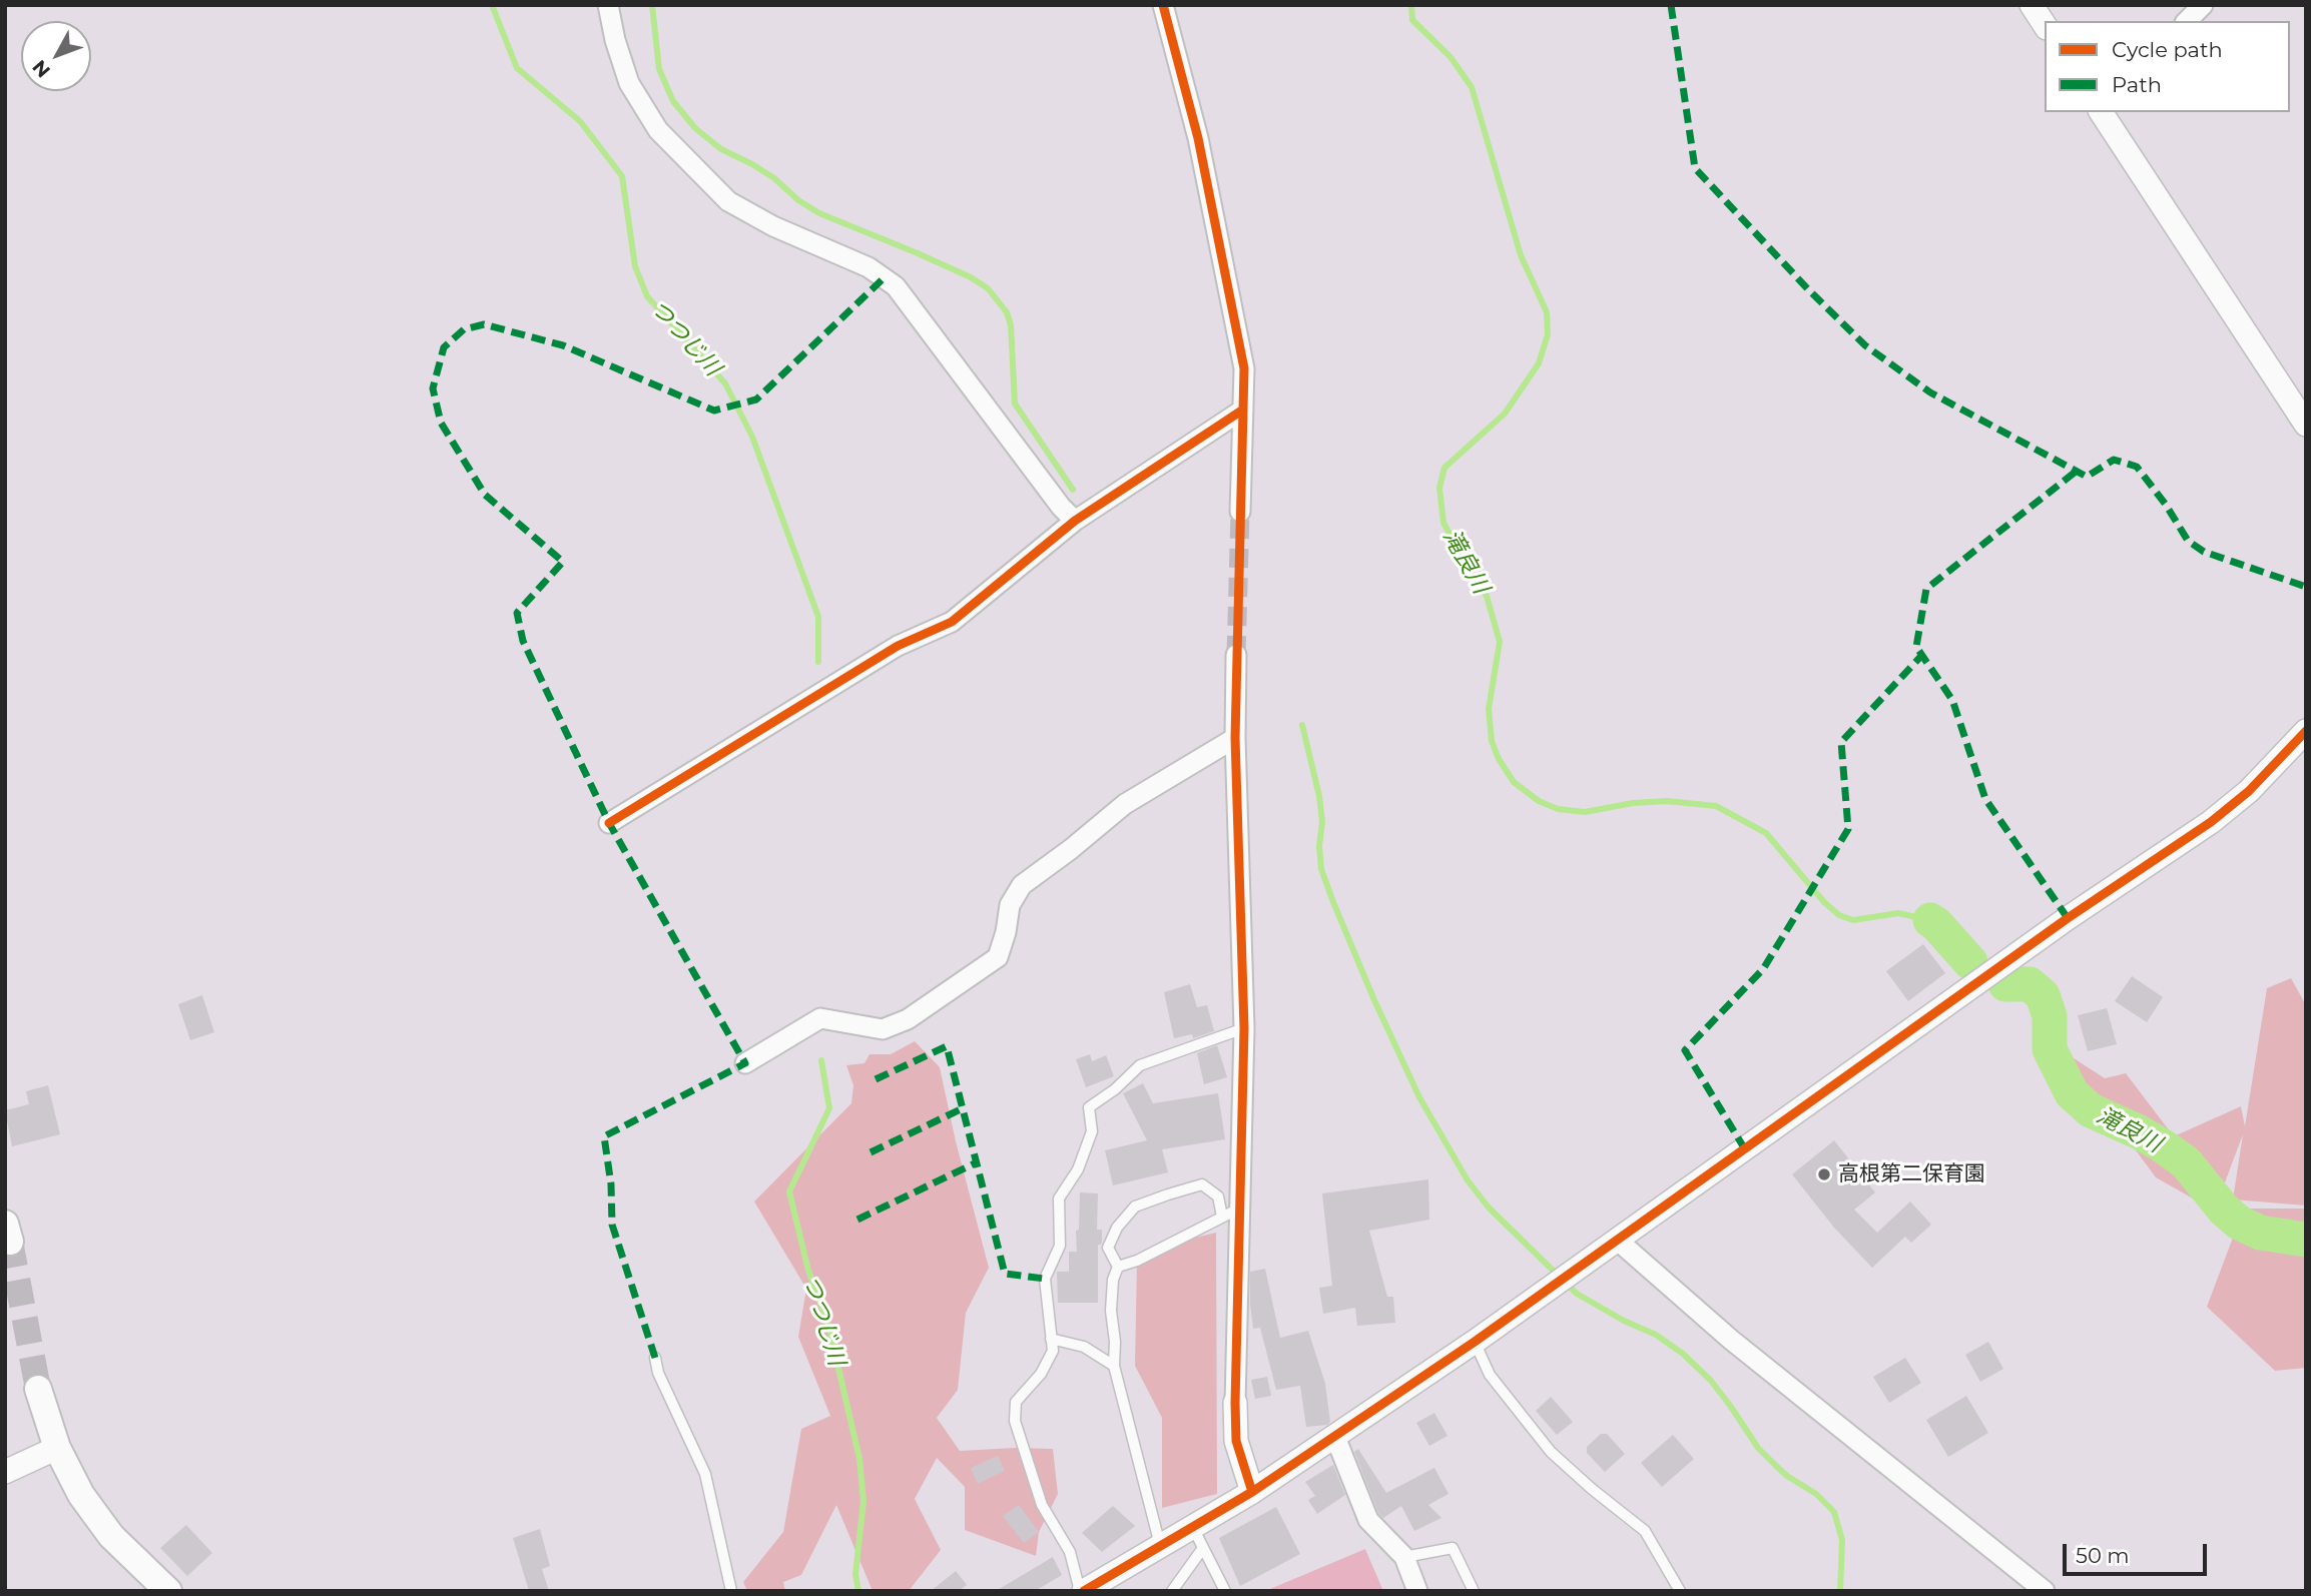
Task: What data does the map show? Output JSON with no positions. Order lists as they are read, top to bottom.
{
  "water": ["つつじ川", "滝良川"],
  "places": ["高根第二保育園"],
  "legend": ["Cycle path", "Path"],
  "scale_bar": "50 m",
  "north": "bottom left"
}
